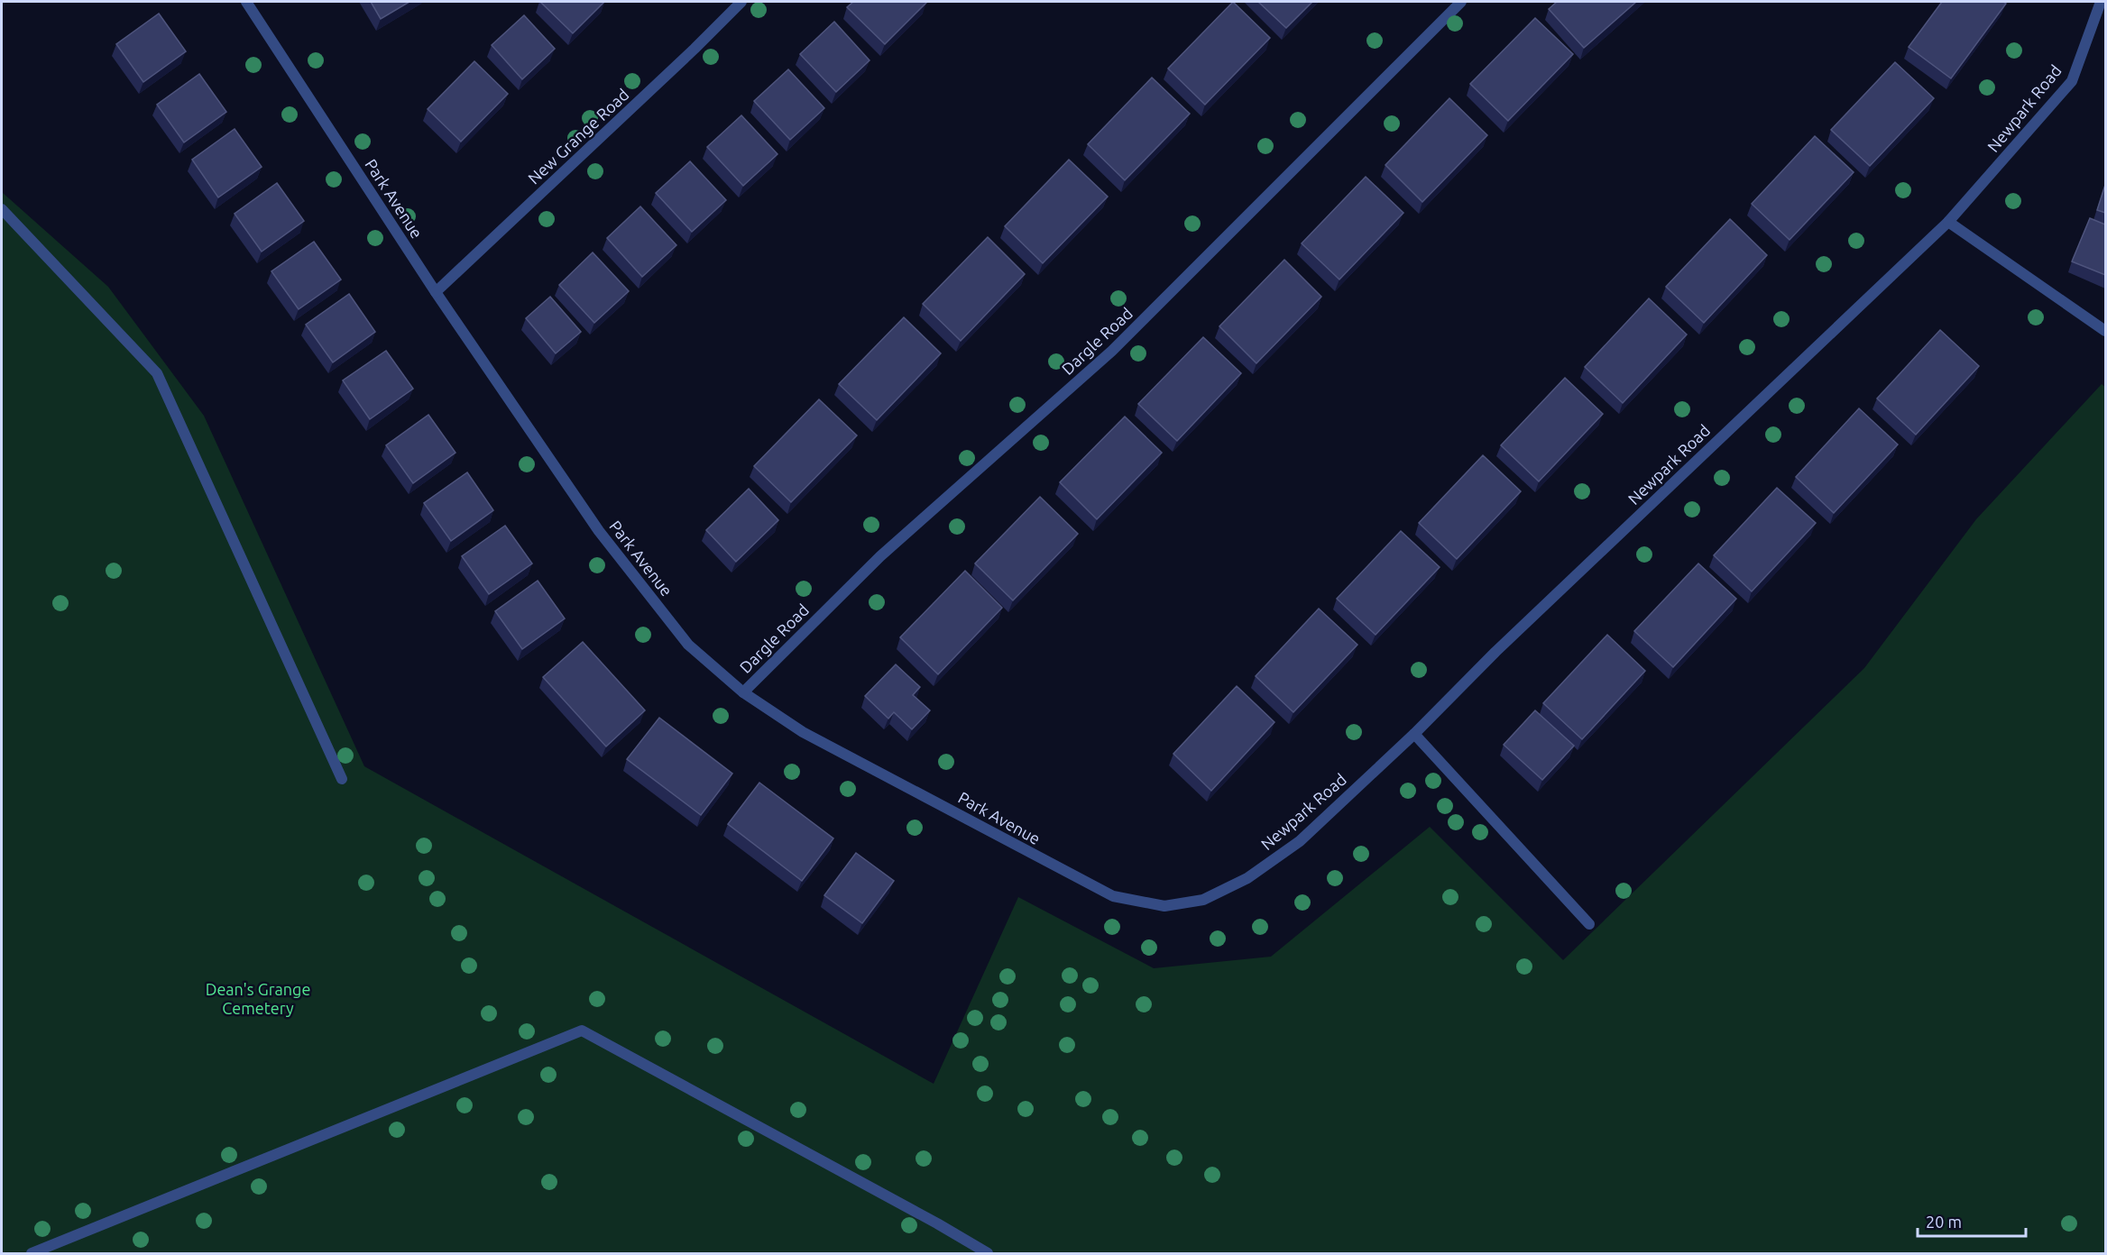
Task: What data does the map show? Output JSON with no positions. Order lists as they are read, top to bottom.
{
  "streets": {
    "street": [
      "Newpark Road",
      "New Grange Road",
      "Park Avenue",
      "Dargle Road"
    ]
  },
  "crossings": [
    ["Newpark Road", "Park Avenue"],
    ["New Grange Road", "Park Avenue"],
    ["Park Avenue", "Dargle Road"]
  ],
  "parks": ["Dean's Grange Cemetery"],
  "scale_bar": "20 m"
}
